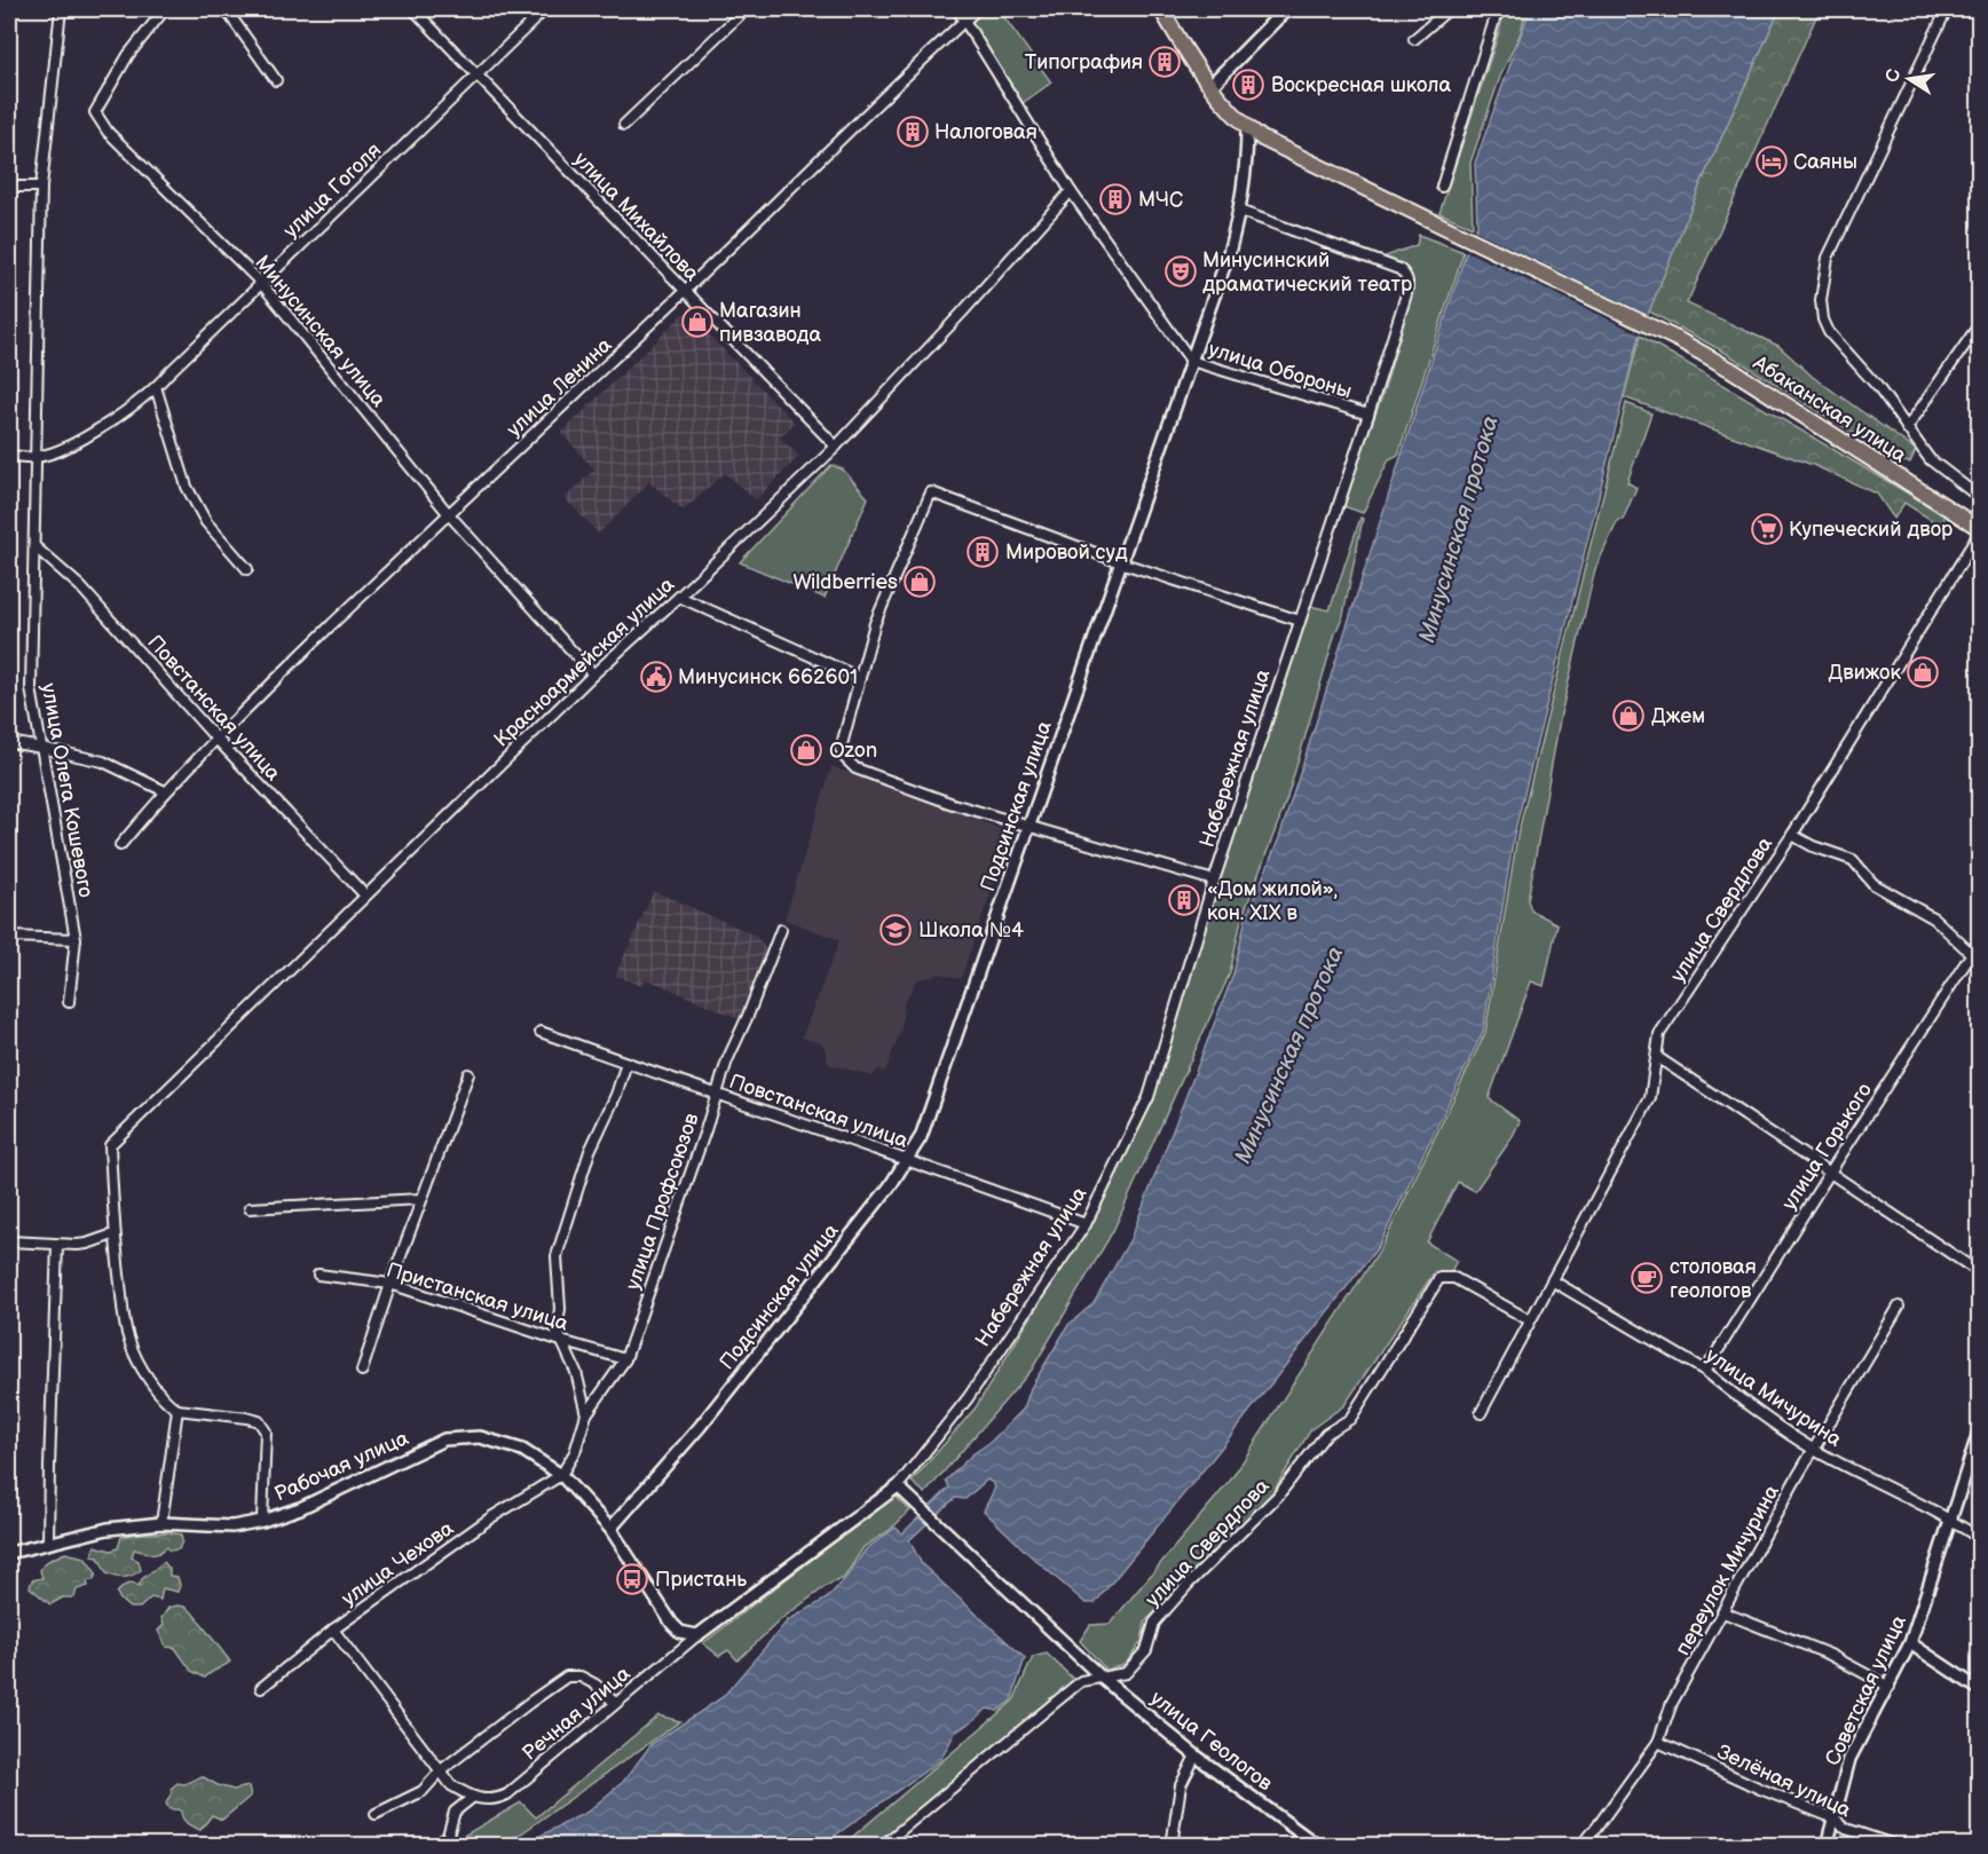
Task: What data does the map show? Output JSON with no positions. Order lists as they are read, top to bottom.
{
  "streets": {
    "main road": ["Абаканская улица"],
    "street": [
      "улица Гоголя",
      "улица Михайлова",
      "Минусинская улица",
      "улица Обороны",
      "улица Ленина",
      "Красноармейская улица",
      "Повстанская улица",
      "Набережная улица",
      "улица Олега Кошевого",
      "Подсинская улица",
      "улица Свердлова",
      "улица Горького",
      "улица Профсоюзов",
      "Пристанская улица",
      "улица Мичурина",
      "Рабочая улица",
      "улица Чехова",
      "переулок Мичурина",
      "Советская улица",
      "Речная улица",
      "улица Геологов",
      "Зелёная улица"
    ]
  },
  "crossings": [
    ["улица Гоголя", "улица Михайлова"],
    ["улица Гоголя", "Минусинская улица"],
    ["улица Гоголя", "улица Олега Кошевого"],
    ["улица Михайлова", "улица Ленина"],
    ["улица Михайлова", "Красноармейская улица"],
    ["Минусинская улица", "улица Ленина"],
    ["Минусинская улица", "Красноармейская улица"],
    ["улица Обороны", "улица Ленина"],
    ["улица Обороны", "Красноармейская улица"],
    ["улица Обороны", "Набережная улица"],
    ["улица Обороны", "Подсинская улица"],
    ["улица Ленина", "Повстанская улица"],
    ["Абаканская улица", "Подсинская улица"],
    ["Красноармейская улица", "Повстанская улица"],
    ["Повстанская улица", "Набережная улица"],
    ["Повстанская улица", "улица Олега Кошевого"],
    ["Повстанская улица", "Подсинская улица"],
    ["Повстанская улица", "улица Профсоюзов"],
    ["Набережная улица", "Подсинская улица"],
    ["Набережная улица", "Речная улица"],
    ["Набережная улица", "улица Геологов"],
    ["улица Свердлова", "улица Мичурина"],
    ["улица Свердлова", "улица Геологов"],
    ["улица Горького", "улица Мичурина"],
    ["улица Профсоюзов", "Пристанская улица"],
    ["улица Профсоюзов", "Рабочая улица"],
    ["улица Профсоюзов", "улица Чехова"],
    ["улица Мичурина", "переулок Мичурина"],
    ["улица Мичурина", "Советская улица"],
    ["Рабочая улица", "улица Чехова"],
    ["переулок Мичурина", "Зелёная улица"],
    ["Советская улица", "Зелёная улица"]
  ],
  "water": ["Минусинская протока"],
  "places": {
    "building": [
      "Типография",
      "Воскресная школа",
      "Налоговая",
      "МЧС",
      "Мировой суд",
      "«Дом жилой», кон. ХIХ в"
    ],
    "hotel": ["Саяны"],
    "theatre": ["Минусинский драматический театр"],
    "shop": [
      "Магазин пивзавода",
      "Wildberries",
      "Движок",
      "Джем",
      "Ozon"
    ],
    "supermarket": ["Купеческий двор"],
    "public building": ["Минусинск 662601"],
    "school or university": ["Школа №4"],
    "cafe": ["столовая геологов"],
    "bus stop": ["Пристань"]
  },
  "north": "left"
}
